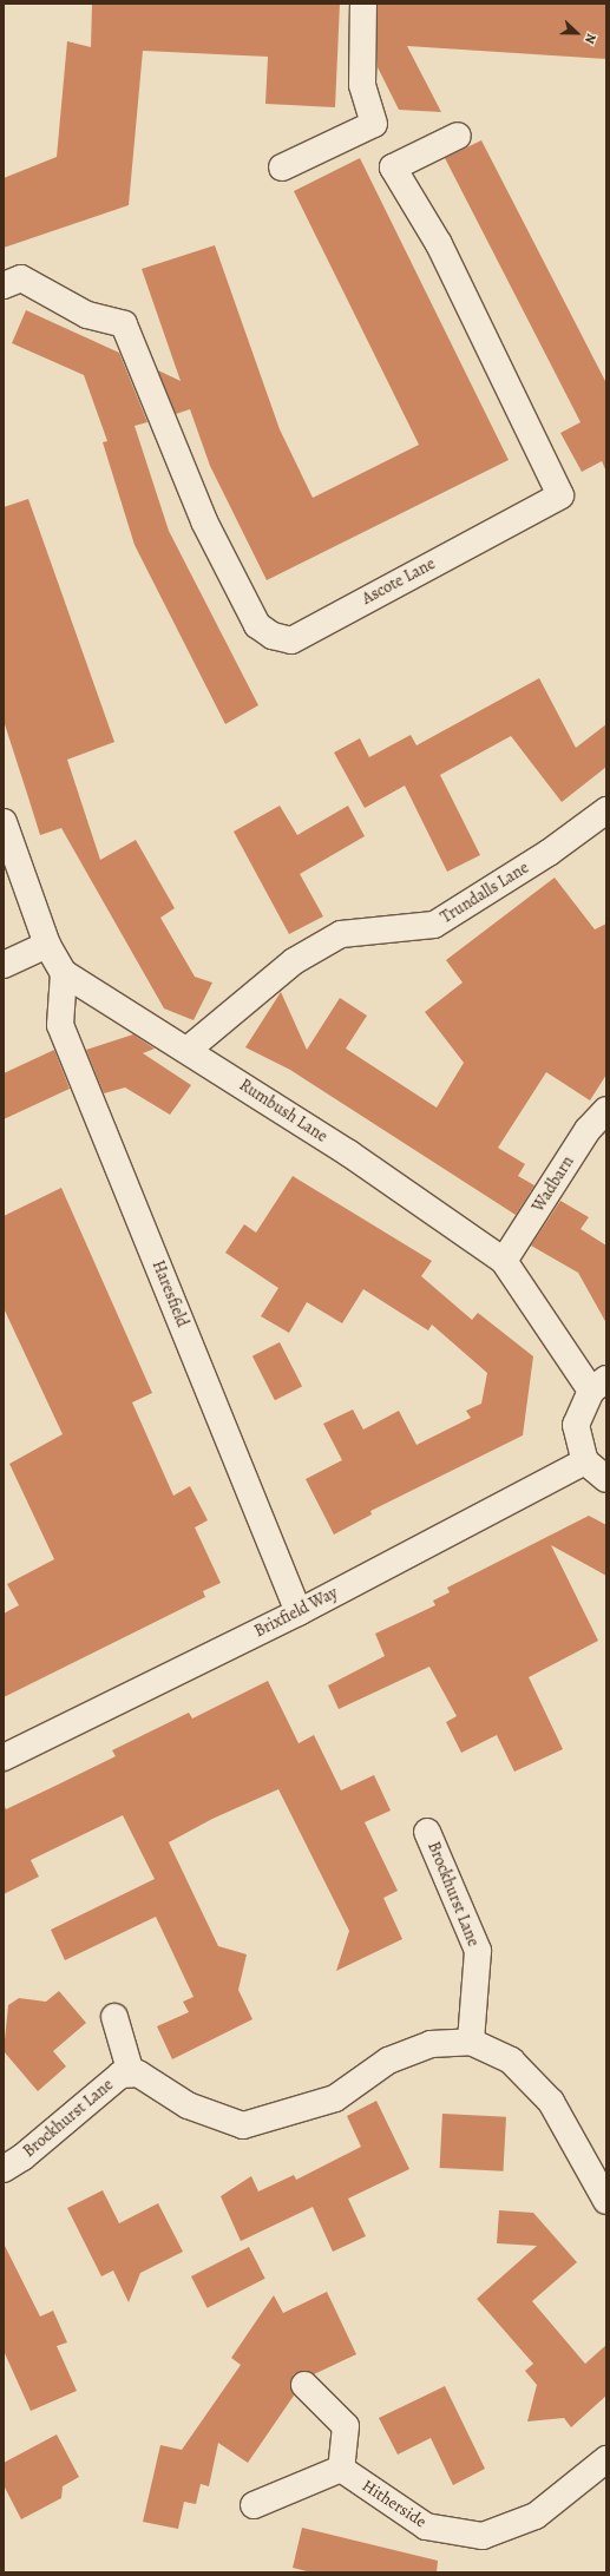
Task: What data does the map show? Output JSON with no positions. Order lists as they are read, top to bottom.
{
  "streets": {
    "street": [
      "Ascote Lane",
      "Trundalls Lane",
      "Rumbush Lane",
      "Wadbarn",
      "Haresfield",
      "Brixfield Way",
      "Brockhurst Lane",
      "Hitherside"
    ]
  },
  "crossings": [
    ["Trundalls Lane", "Rumbush Lane"],
    ["Rumbush Lane", "Wadbarn"],
    ["Rumbush Lane", "Haresfield"],
    ["Haresfield", "Brixfield Way"]
  ],
  "north": "right"
}
